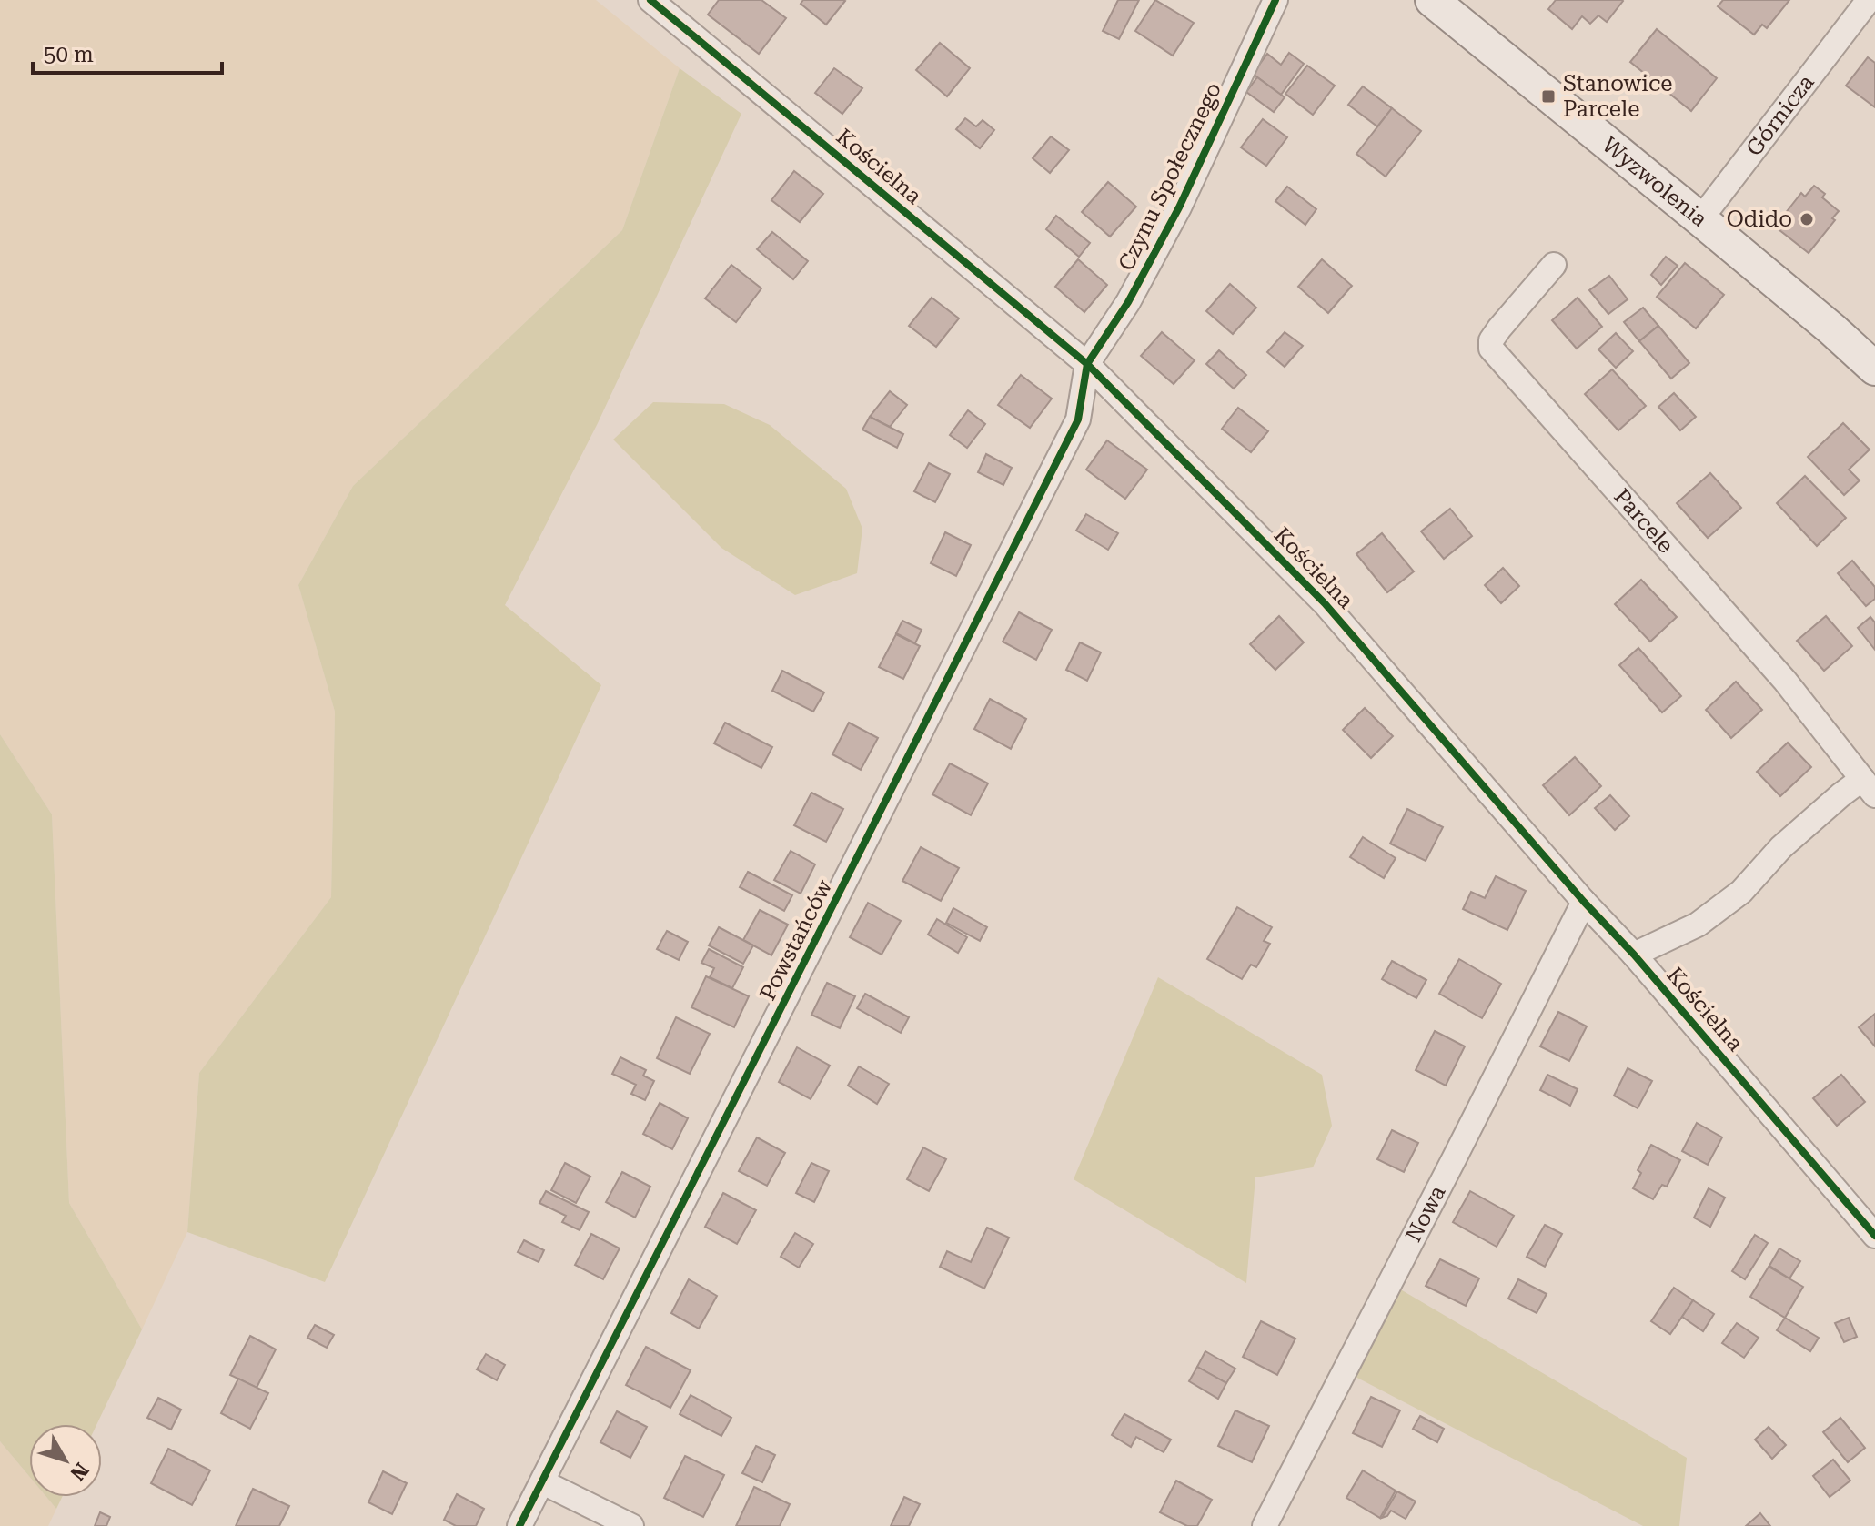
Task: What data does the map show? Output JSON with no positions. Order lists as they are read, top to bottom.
{
  "streets": {
    "main road": ["Wyzwolenia"],
    "street": [
      "Górnicza",
      "Kościelna",
      "Czynu Społecznego",
      "Parcele",
      "Powstańców",
      "Nowa"
    ]
  },
  "crossings": [
    ["Górnicza", "Wyzwolenia"],
    ["Kościelna", "Czynu Społecznego"],
    ["Kościelna", "Parcele"],
    ["Kościelna", "Powstańców"],
    ["Kościelna", "Nowa"],
    ["Czynu Społecznego", "Powstańców"]
  ],
  "places": {
    "transit": ["Stanowice Parcele"],
    "other": ["Odido"]
  },
  "scale_bar": "50 m",
  "north": "bottom right"
}
